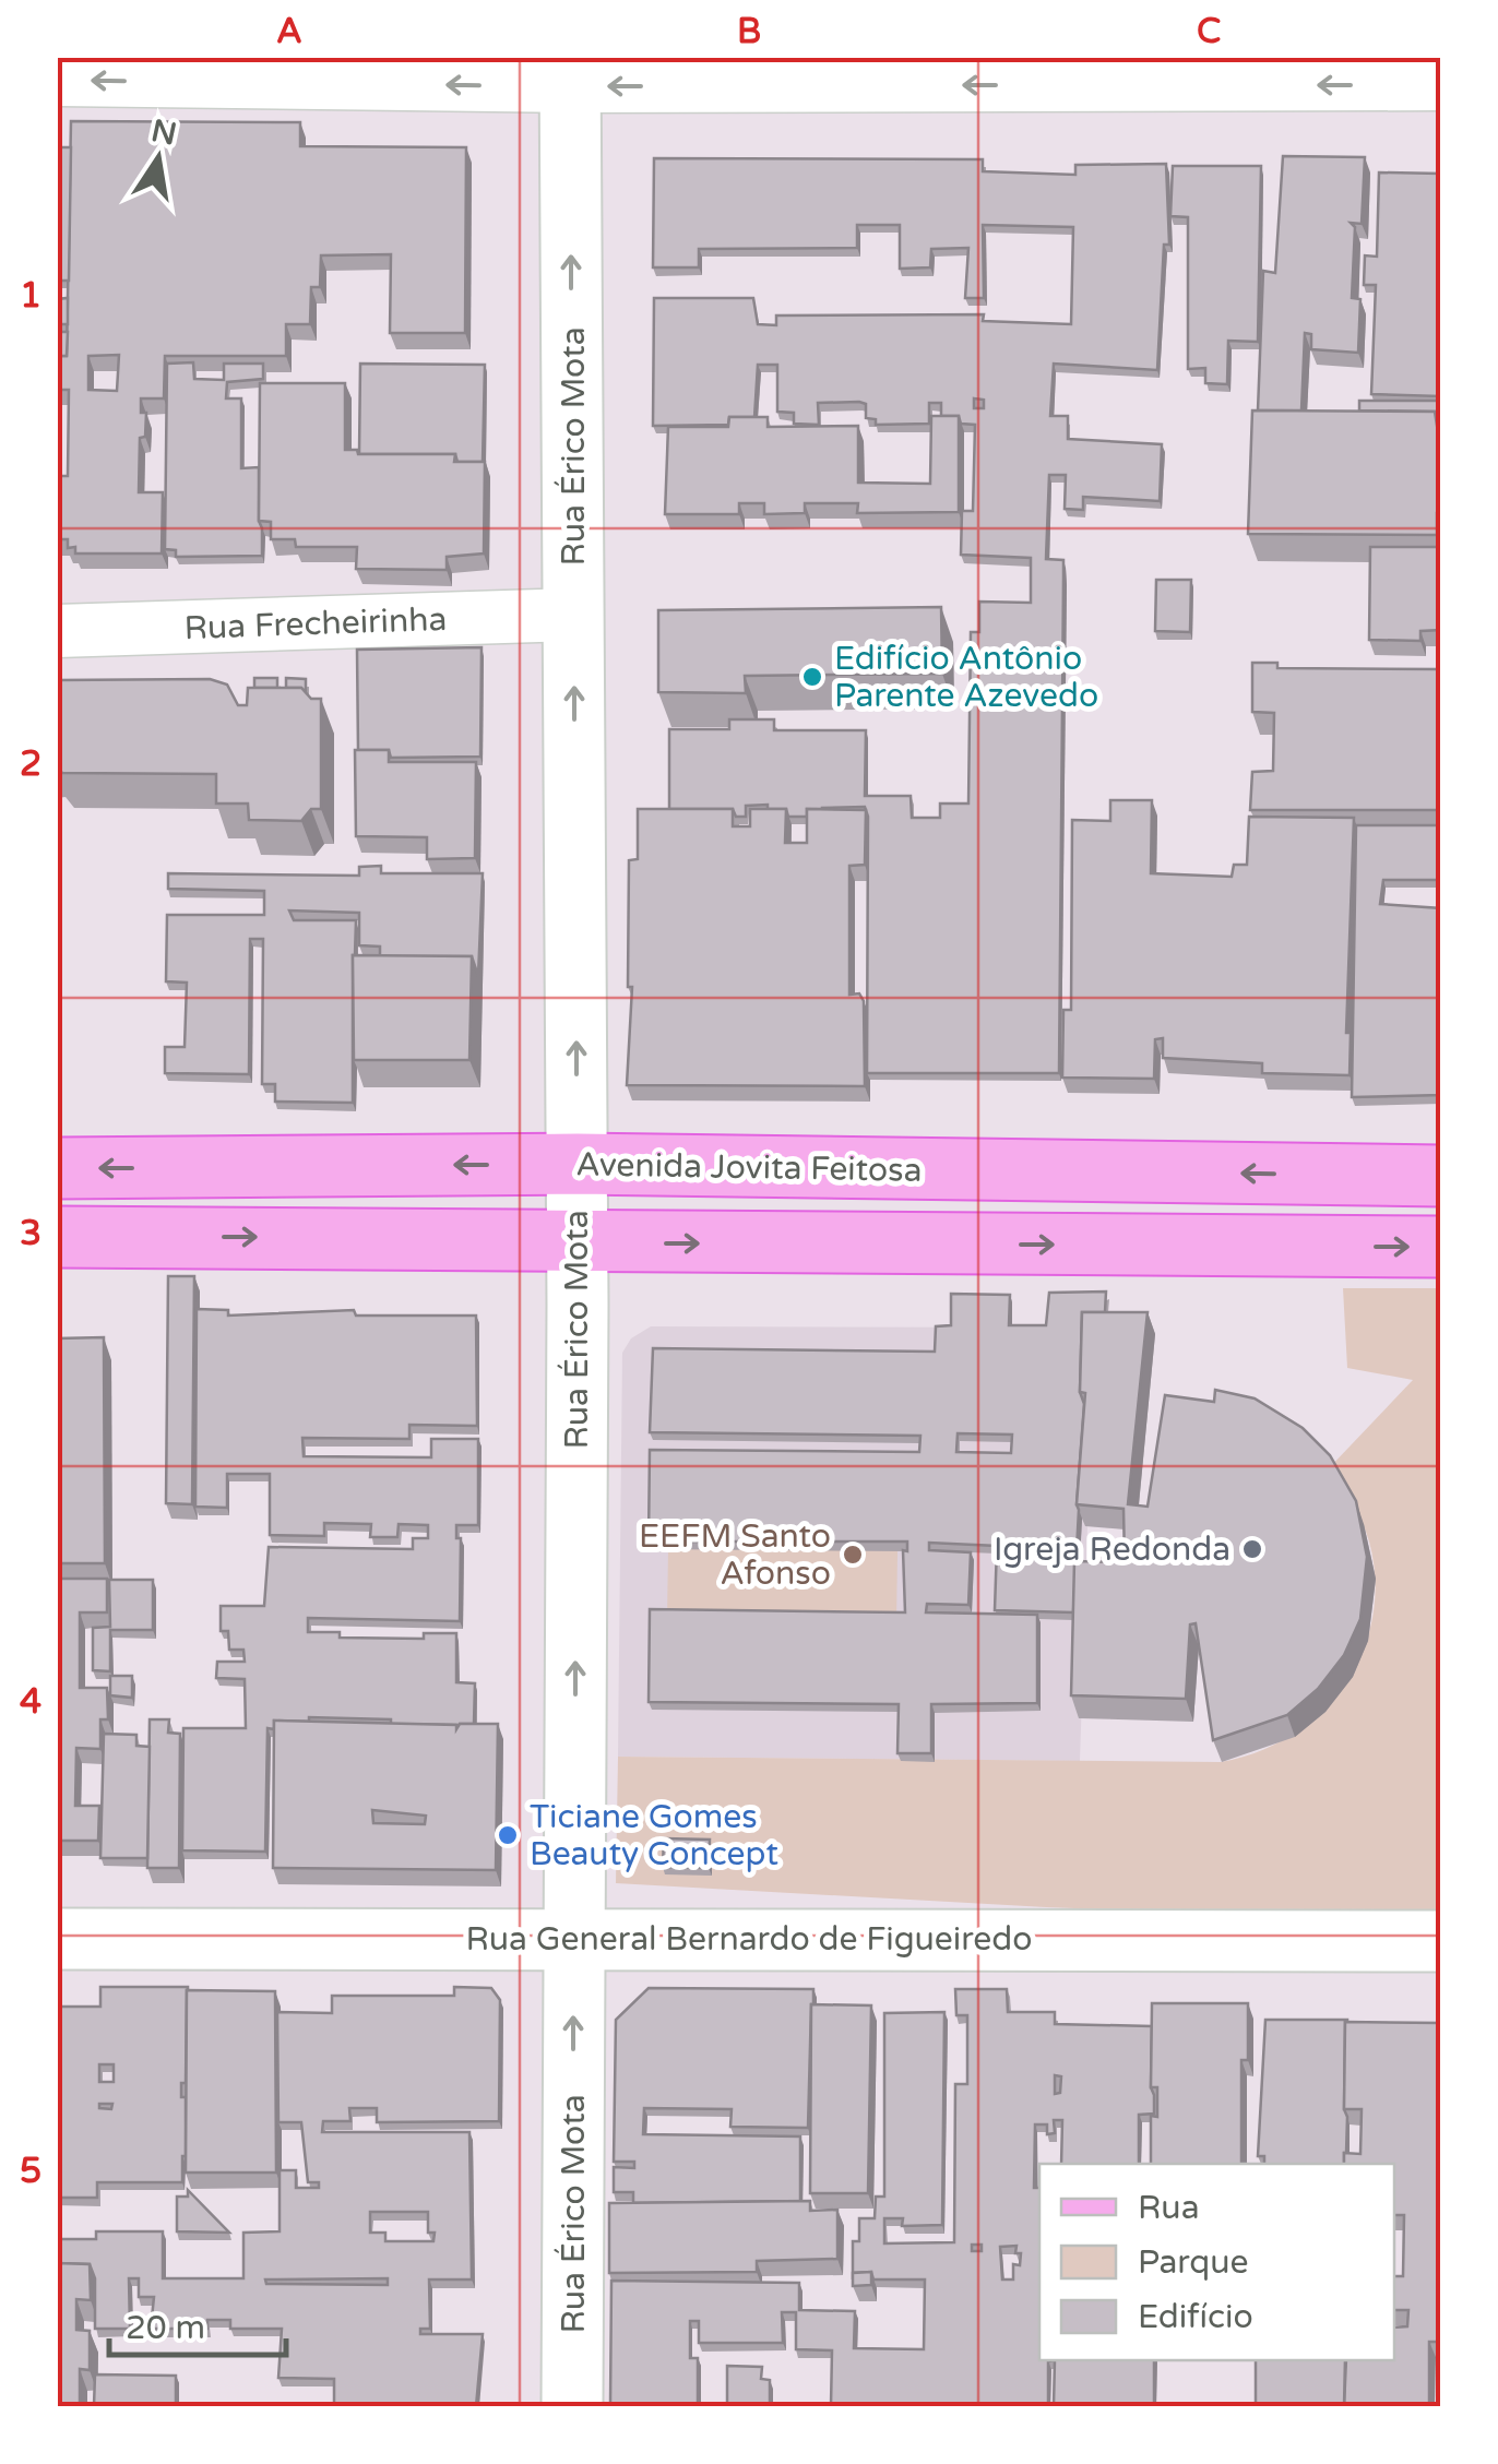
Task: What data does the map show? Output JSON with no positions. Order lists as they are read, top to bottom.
{
  "streets": {
    "main road": ["Avenida Jovita Feitosa"],
    "street": ["Rua Érico Mota", "Rua Frecheirinha", "Rua General Bernardo de Figueiredo"]
  },
  "crossings": [
    ["Rua Érico Mota", "Rua Frecheirinha"],
    ["Rua Érico Mota", "Avenida Jovita Feitosa"],
    ["Rua Érico Mota", "Rua General Bernardo de Figueiredo"]
  ],
  "one_way": ["Rua Érico Mota"],
  "places": [
    "Edifício Antônio Parente Azevedo",
    "Igreja Redonda",
    "EEFM Santo Afonso",
    "Ticiane Gomes Beauty Concept"
  ],
  "legend": ["Rua", "Parque", "Edifício"],
  "scale_bar": "20 m",
  "north": "top",
  "grid": {
    "columns": ["A", "B", "C"],
    "rows": [
      "1",
      "2",
      "3",
      "4",
      "5"
    ]
  }
}
